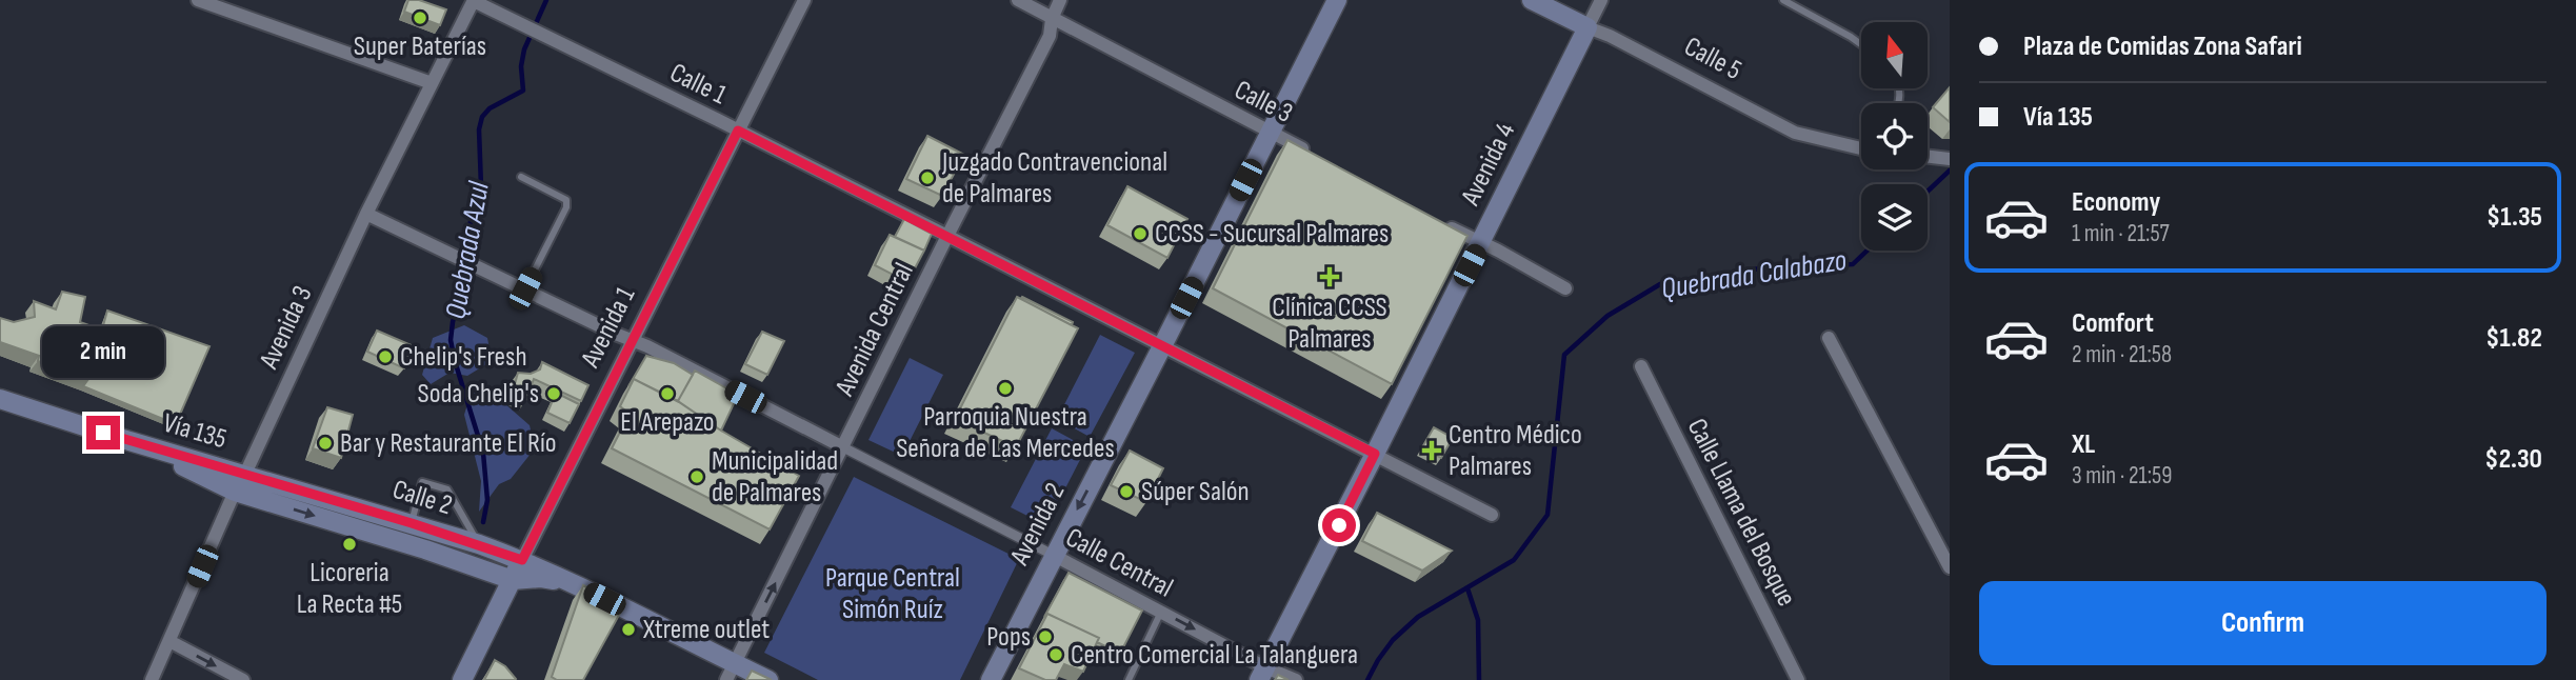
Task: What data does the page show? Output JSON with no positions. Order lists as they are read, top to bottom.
{
  "streets": {
    "main road": [
      "Calle 5",
      "Avenida 4",
      "Avenida 1",
      "Vía 135",
      "Calle 2",
      "Avenida 2"
    ],
    "street": [
      "Calle 1",
      "Calle 3",
      "Avenida 3",
      "Avenida Central",
      "Calle Llama del Bosque",
      "Calle Central"
    ]
  },
  "crossings": [
    ["Calle 5", "Avenida 4"],
    ["Calle 1", "Avenida 4"],
    ["Calle 1", "Avenida 3"],
    ["Calle 1", "Avenida 1"],
    ["Calle 1", "Avenida Central"],
    ["Calle 1", "Avenida 2"],
    ["Calle 3", "Avenida Central"],
    ["Calle 3", "Avenida 2"],
    ["Avenida 4", "Calle Central"],
    ["Avenida 3", "Vía 135"],
    ["Avenida 3", "Calle 2"],
    ["Avenida 3", "Calle Central"],
    ["Avenida 1", "Calle 2"],
    ["Avenida 1", "Calle Central"],
    ["Avenida Central", "Calle 2"],
    ["Avenida Central", "Calle Central"],
    ["Vía 135", "Calle 2"],
    ["Avenida 2", "Calle Central"]
  ],
  "water": ["Quebrada Azul", "Quebrada Calabazo"],
  "parks": ["Parque Central Simón Ruíz"],
  "places": {
    "other": [
      "Super Baterías",
      "Juzgado Contravencional de Palmares",
      "CCSS - Sucursal Palmares",
      "Chelip's Fresh",
      "Parroquia Nuestra Señora de Las Mercedes",
      "Soda Chelip's",
      "El Arepazo",
      "Bar y Restaurante El Río",
      "Municipalidad de Palmares",
      "Súper Salón",
      "Licoreria La Recta #5",
      "Xtreme outlet",
      "Pops",
      "Centro Comercial La Talanguera"
    ],
    "health": ["Clínica CCSS Palmares", "Centro Médico Palmares"]
  },
  "north": "top",
  "page": {
    "banner": ["Plaza de Comidas Zona Safari", "Vía 135"],
    "list": [
      {
        "name": "Economy",
        "note": "1 min · 21:57",
        "value": "$1.35"
      },
      {
        "name": "Comfort",
        "note": "2 min · 21:58",
        "value": "$1.82"
      },
      {
        "name": "XL",
        "note": "3 min · 21:59",
        "value": "$2.30"
      }
    ],
    "bubble": "2 min",
    "buttons": "Confirm"
  }
}
